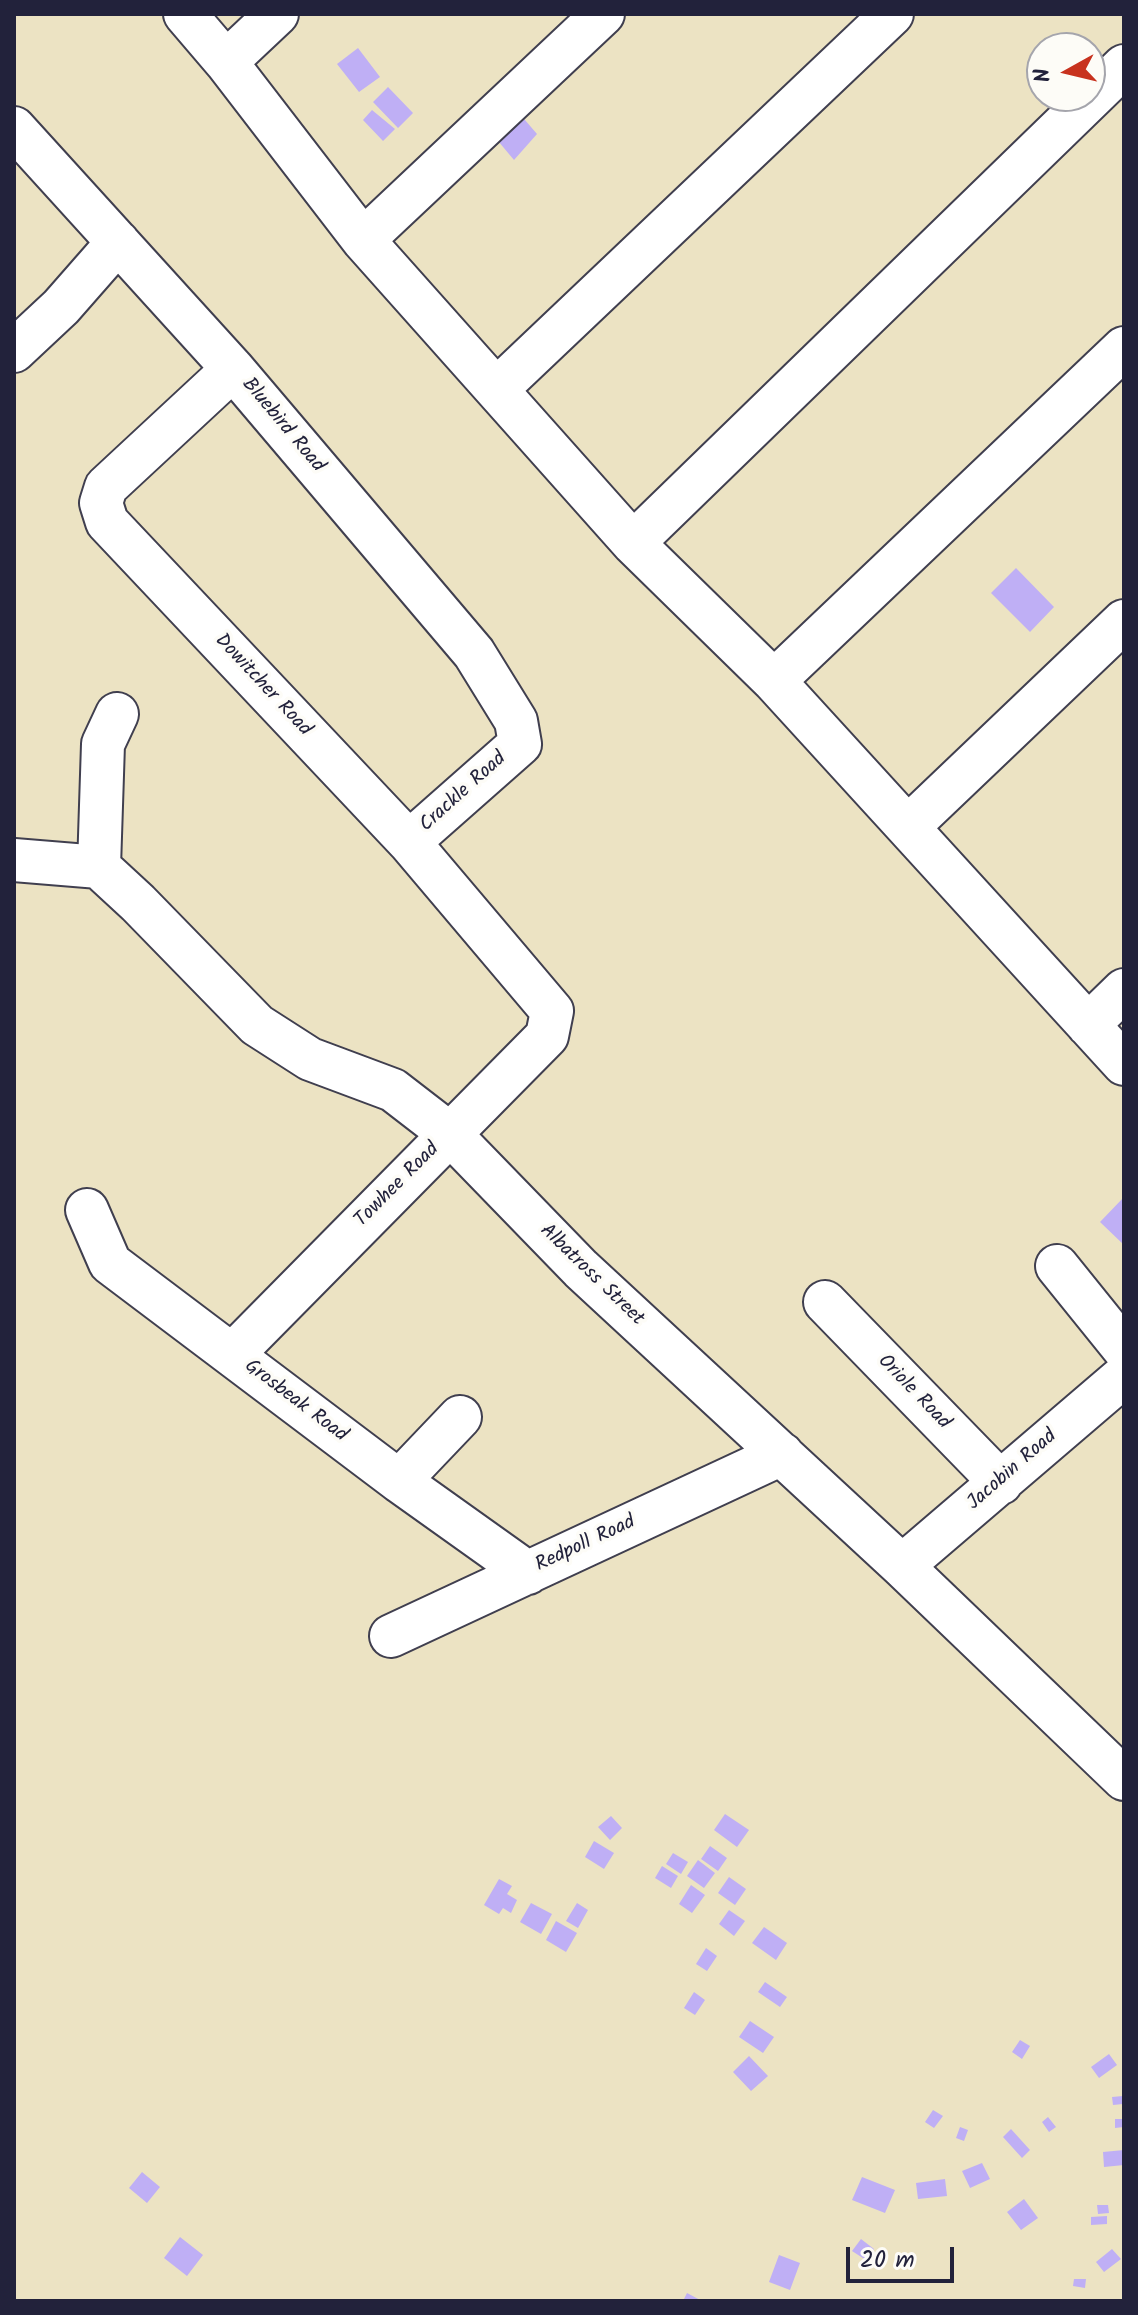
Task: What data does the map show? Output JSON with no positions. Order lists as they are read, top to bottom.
{
  "streets": {
    "street": [
      "Bluebird Road",
      "Dowitcher Road",
      "Crackle Road",
      "Towhee Road",
      "Albatross Street",
      "Oriole Road",
      "Grosbeak Road",
      "Jacobin Road",
      "Redpoll Road"
    ]
  },
  "crossings": [
    ["Bluebird Road", "Dowitcher Road"],
    ["Bluebird Road", "Crackle Road"],
    ["Dowitcher Road", "Crackle Road"],
    ["Dowitcher Road", "Towhee Road"],
    ["Towhee Road", "Albatross Street"],
    ["Towhee Road", "Grosbeak Road"],
    ["Albatross Street", "Jacobin Road"],
    ["Albatross Street", "Redpoll Road"],
    ["Oriole Road", "Jacobin Road"],
    ["Grosbeak Road", "Redpoll Road"]
  ],
  "scale_bar": "20 m",
  "north": "left"
}
